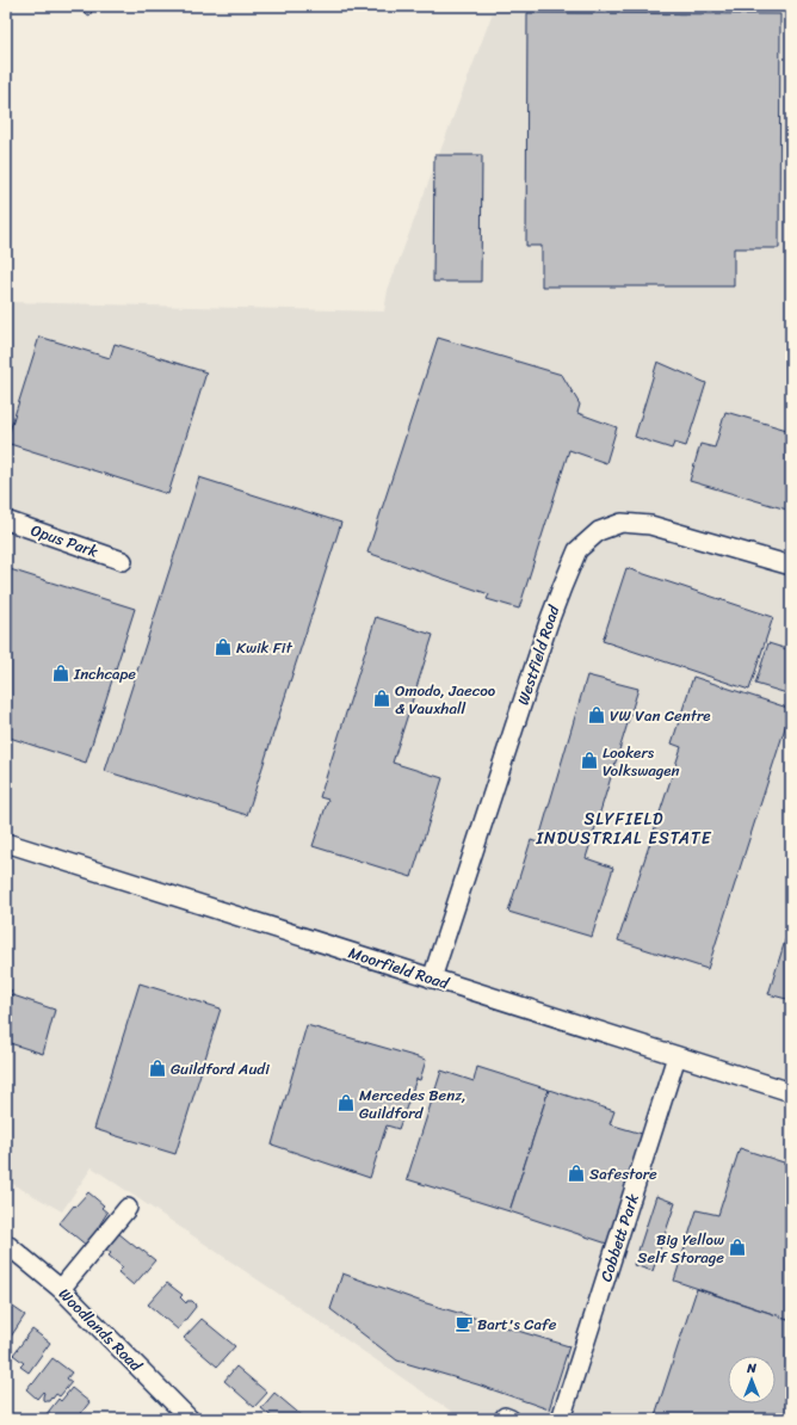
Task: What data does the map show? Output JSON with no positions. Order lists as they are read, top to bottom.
{
  "streets": {
    "street": [
      "Opus Park",
      "Westfield Road",
      "Moorfield Road",
      "Cobbett Park",
      "Woodlands Road"
    ]
  },
  "crossings": [
    ["Westfield Road", "Moorfield Road"],
    ["Moorfield Road", "Cobbett Park"]
  ],
  "districts": ["SLYFIELD INDUSTRIAL ESTATE"],
  "places": {
    "shop": [
      "Kwik Fit",
      "Inchcape",
      "Omodo, Jaecoo & Vauxhall",
      "VW Van Centre",
      "Lookers Volkswagen",
      "Guildford Audi",
      "Mercedes Benz, Guildford",
      "Safestore",
      "Big Yellow Self Storage"
    ],
    "cafe": ["Bart's Cafe"]
  },
  "north": "top"
}
